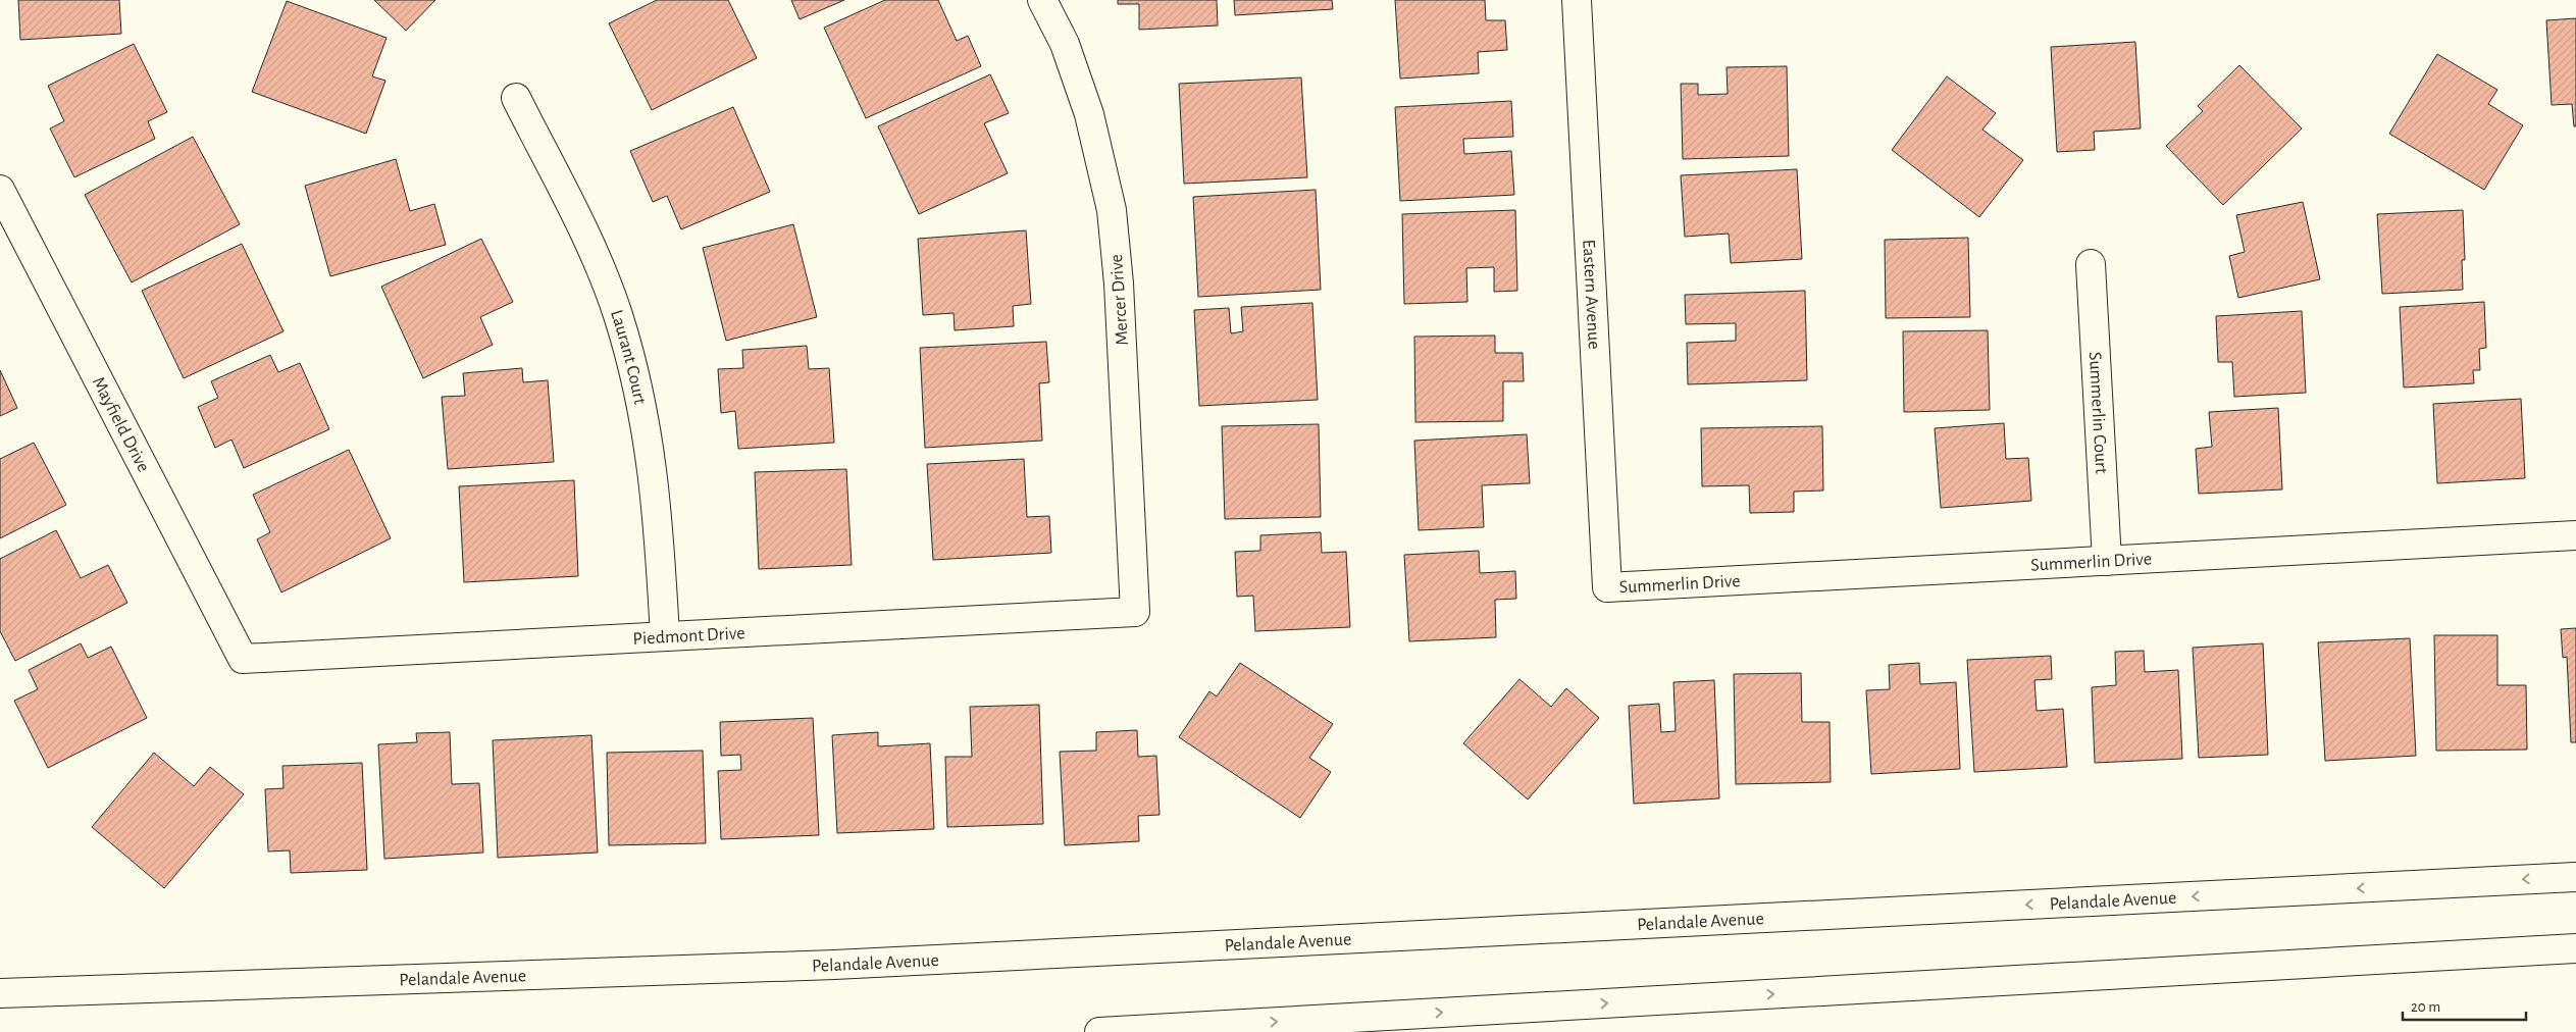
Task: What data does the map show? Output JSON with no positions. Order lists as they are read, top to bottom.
{
  "streets": {
    "street": [
      "Eastern Avenue",
      "Mercer Drive",
      "Laurant Court",
      "Summerlin Court",
      "Mayfield Drive",
      "Summerlin Drive",
      "Piedmont Drive",
      "Pelandale Avenue"
    ]
  },
  "crossings": [
    ["Eastern Avenue", "Summerlin Drive"],
    ["Mercer Drive", "Piedmont Drive"],
    ["Laurant Court", "Piedmont Drive"],
    ["Summerlin Court", "Summerlin Drive"],
    ["Mayfield Drive", "Piedmont Drive"]
  ],
  "scale_bar": "20 m"
}
